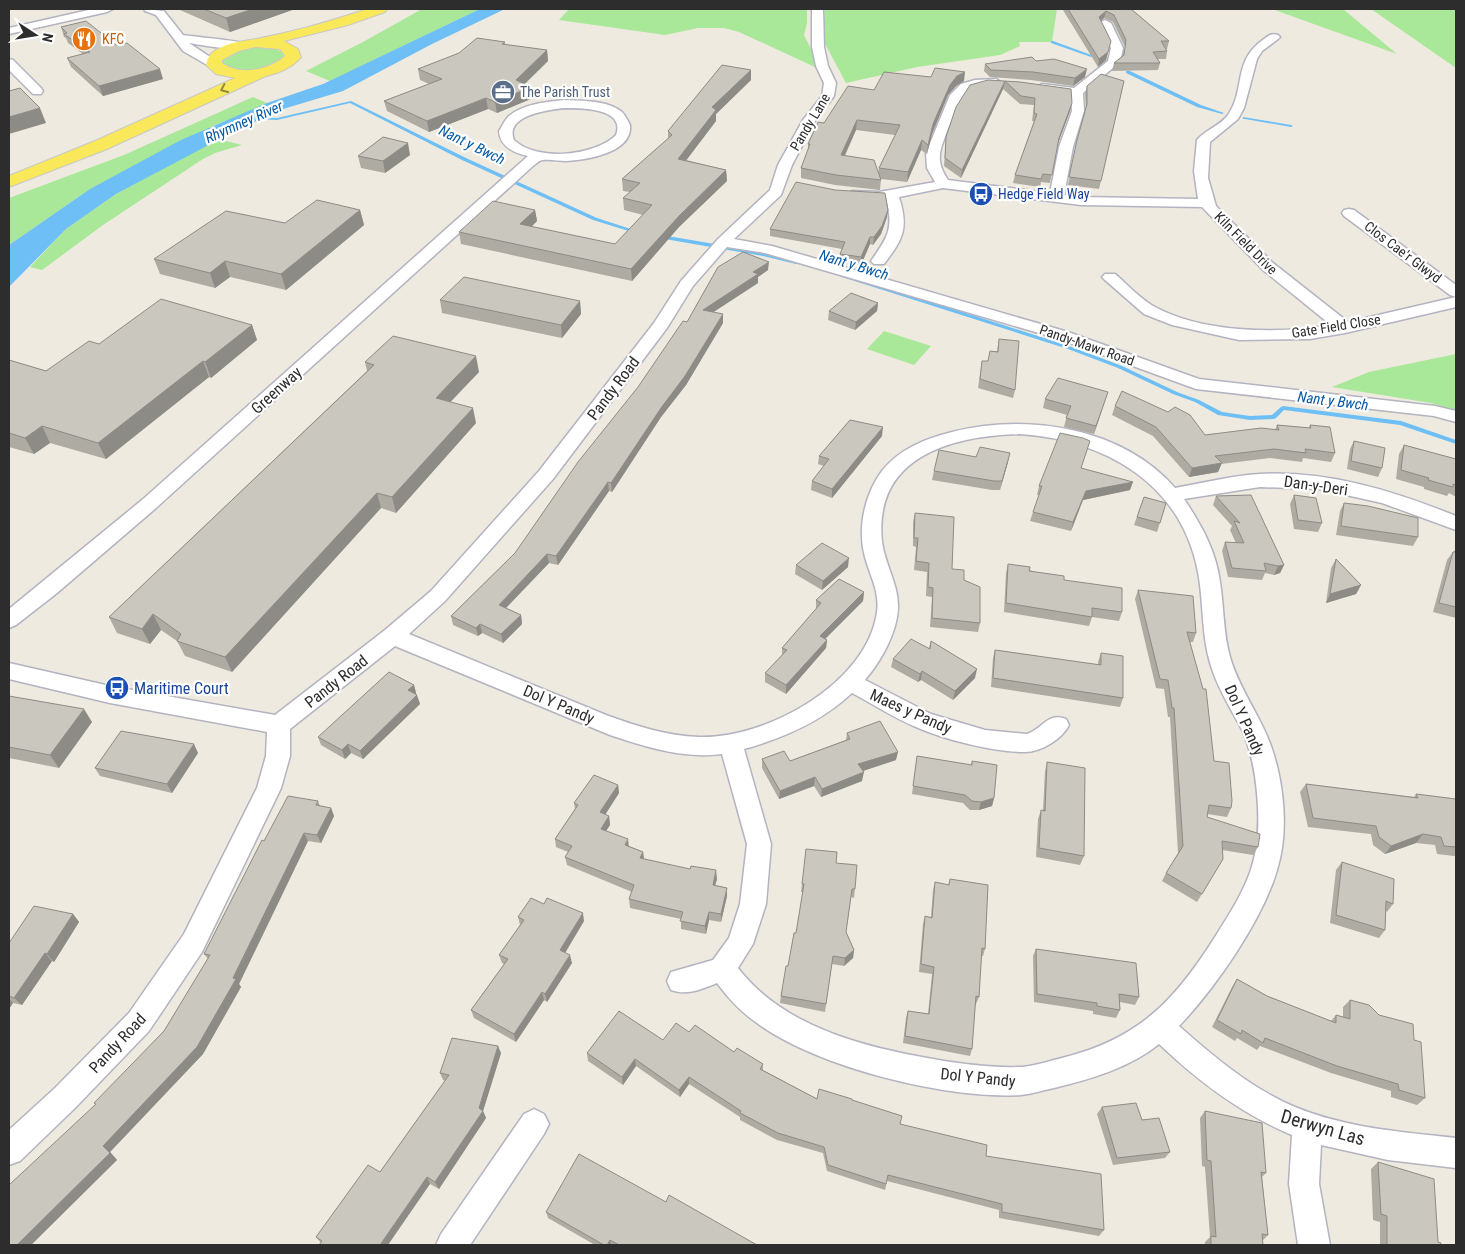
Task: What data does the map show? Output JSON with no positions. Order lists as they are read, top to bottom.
{
  "streets": {
    "street": [
      "Pandy Lane",
      "Kiln Field Drive",
      "Clos Cae'r Glwyd",
      "Gate Field Close",
      "Pandy-Mawr Road",
      "Pandy Road",
      "Greenway",
      "Dan-y-Deri",
      "Dol Y Pandy",
      "Maes y Pandy",
      "Derwyn Las"
    ]
  },
  "crossings": [
    ["Pandy Lane", "Pandy-Mawr Road"],
    ["Pandy Lane", "Pandy Road"],
    ["Kiln Field Drive", "Gate Field Close"],
    ["Pandy-Mawr Road", "Pandy Road"],
    ["Pandy Road", "Dol Y Pandy"],
    ["Dan-y-Deri", "Dol Y Pandy"],
    ["Dol Y Pandy", "Maes y Pandy"],
    ["Dol Y Pandy", "Derwyn Las"]
  ],
  "water": ["Rhymney River", "Nant y Bwch"],
  "places": {
    "restaurant": ["KFC"],
    "office": ["The Parish Trust"],
    "bus stop": ["Hedge Field Way", "Maritime Court"]
  },
  "north": "right"
}
